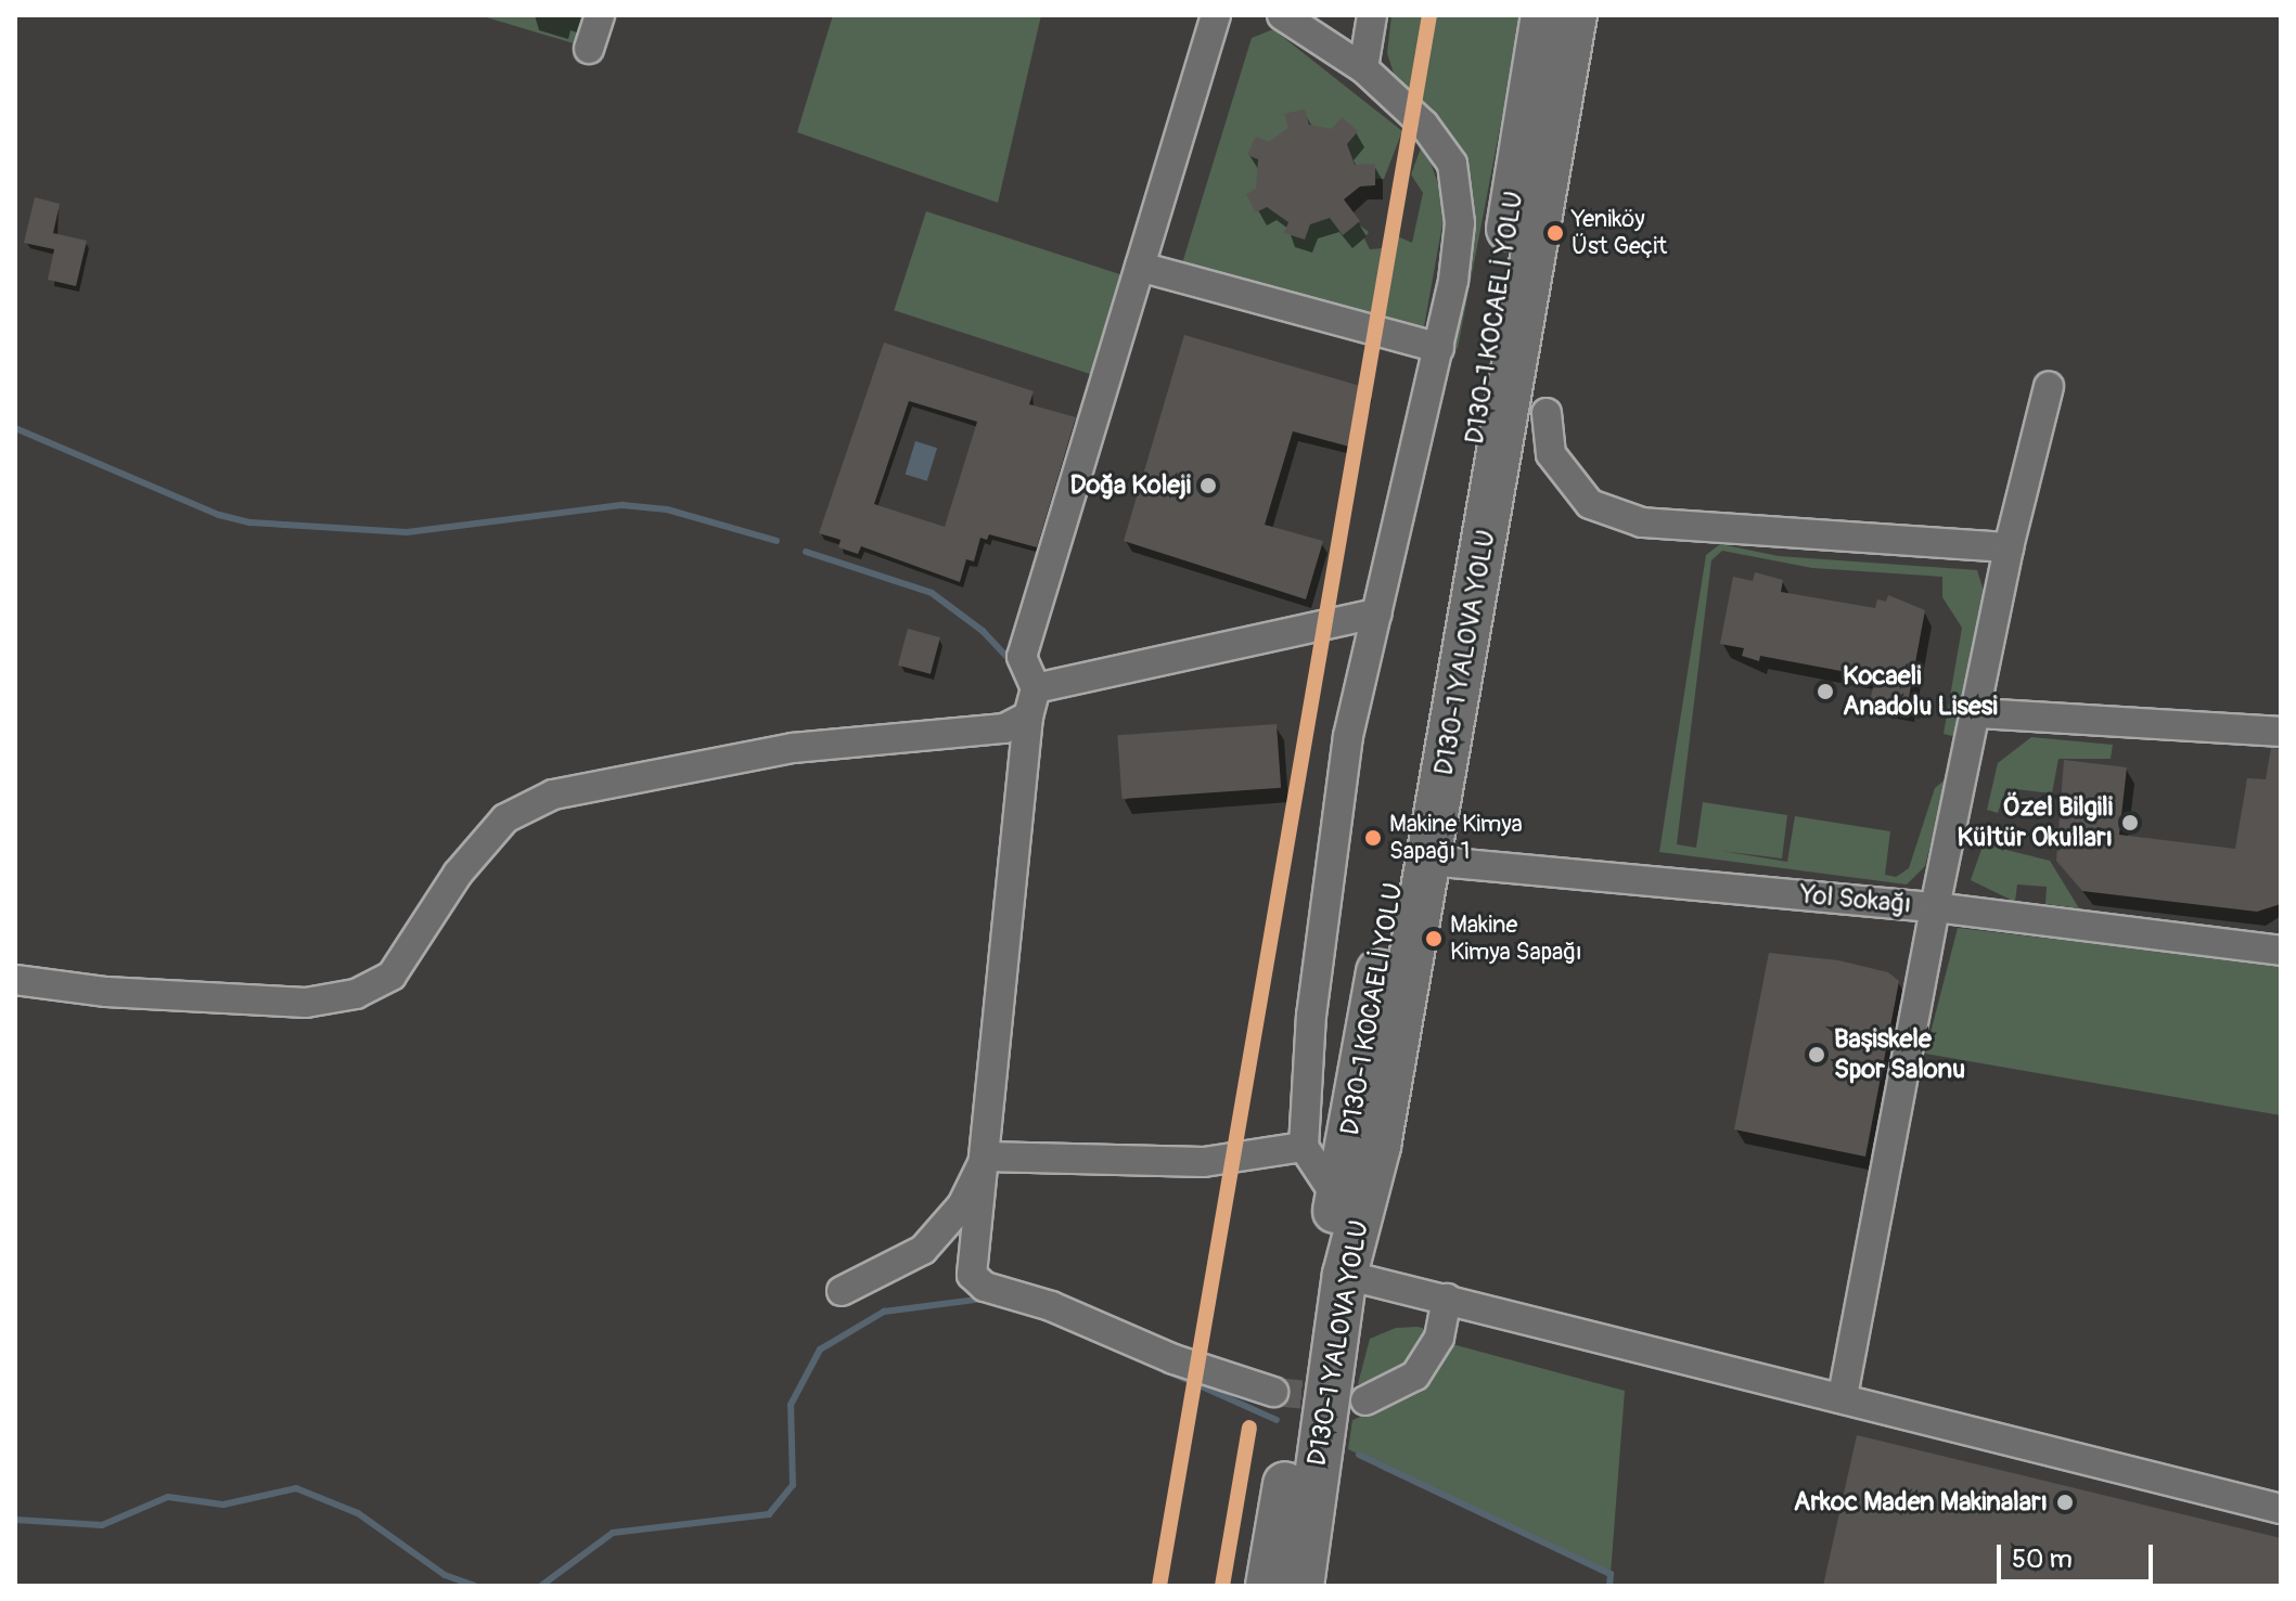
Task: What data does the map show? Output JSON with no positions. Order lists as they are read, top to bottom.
{
  "streets": {
    "highway": ["D130-1 KOCAELİ YOLU", "D130-1 YALOVA YOLU"],
    "street": ["Yol Sokağı"]
  },
  "crossings": [
    ["D130-1 KOCAELİ YOLU", "D130-1 YALOVA YOLU"],
    ["D130-1 YALOVA YOLU", "Yol Sokağı"]
  ],
  "places": [
    "Yeniköy Üst Geçit",
    "Doğa Koleji",
    "Kocaeli Anadolu Lisesi",
    "Özel Bilgili Kültür Okulları",
    "Makine Kimya Sapağı 1",
    "Makine Kimya Sapağı",
    "Başiskele Spor Salonu",
    "Arkoc Maden Makinaları"
  ],
  "scale_bar": "50 m"
}
